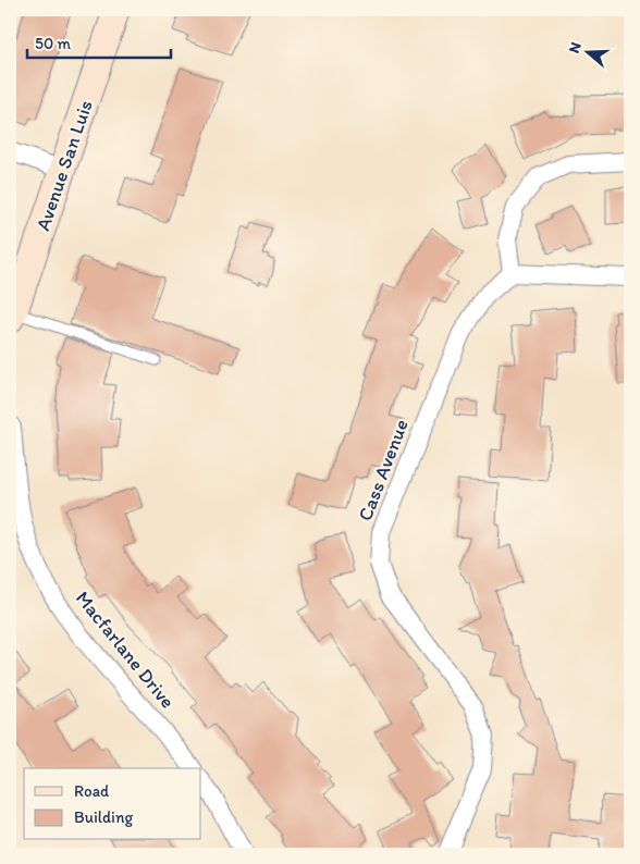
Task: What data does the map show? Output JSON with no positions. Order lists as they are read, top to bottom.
{
  "streets": {
    "street": ["Avenue San Luis", "Cass Avenue", "Macfarlane Drive"]
  },
  "legend": ["Road", "Building"],
  "scale_bar": "50 m",
  "north": "left"
}
